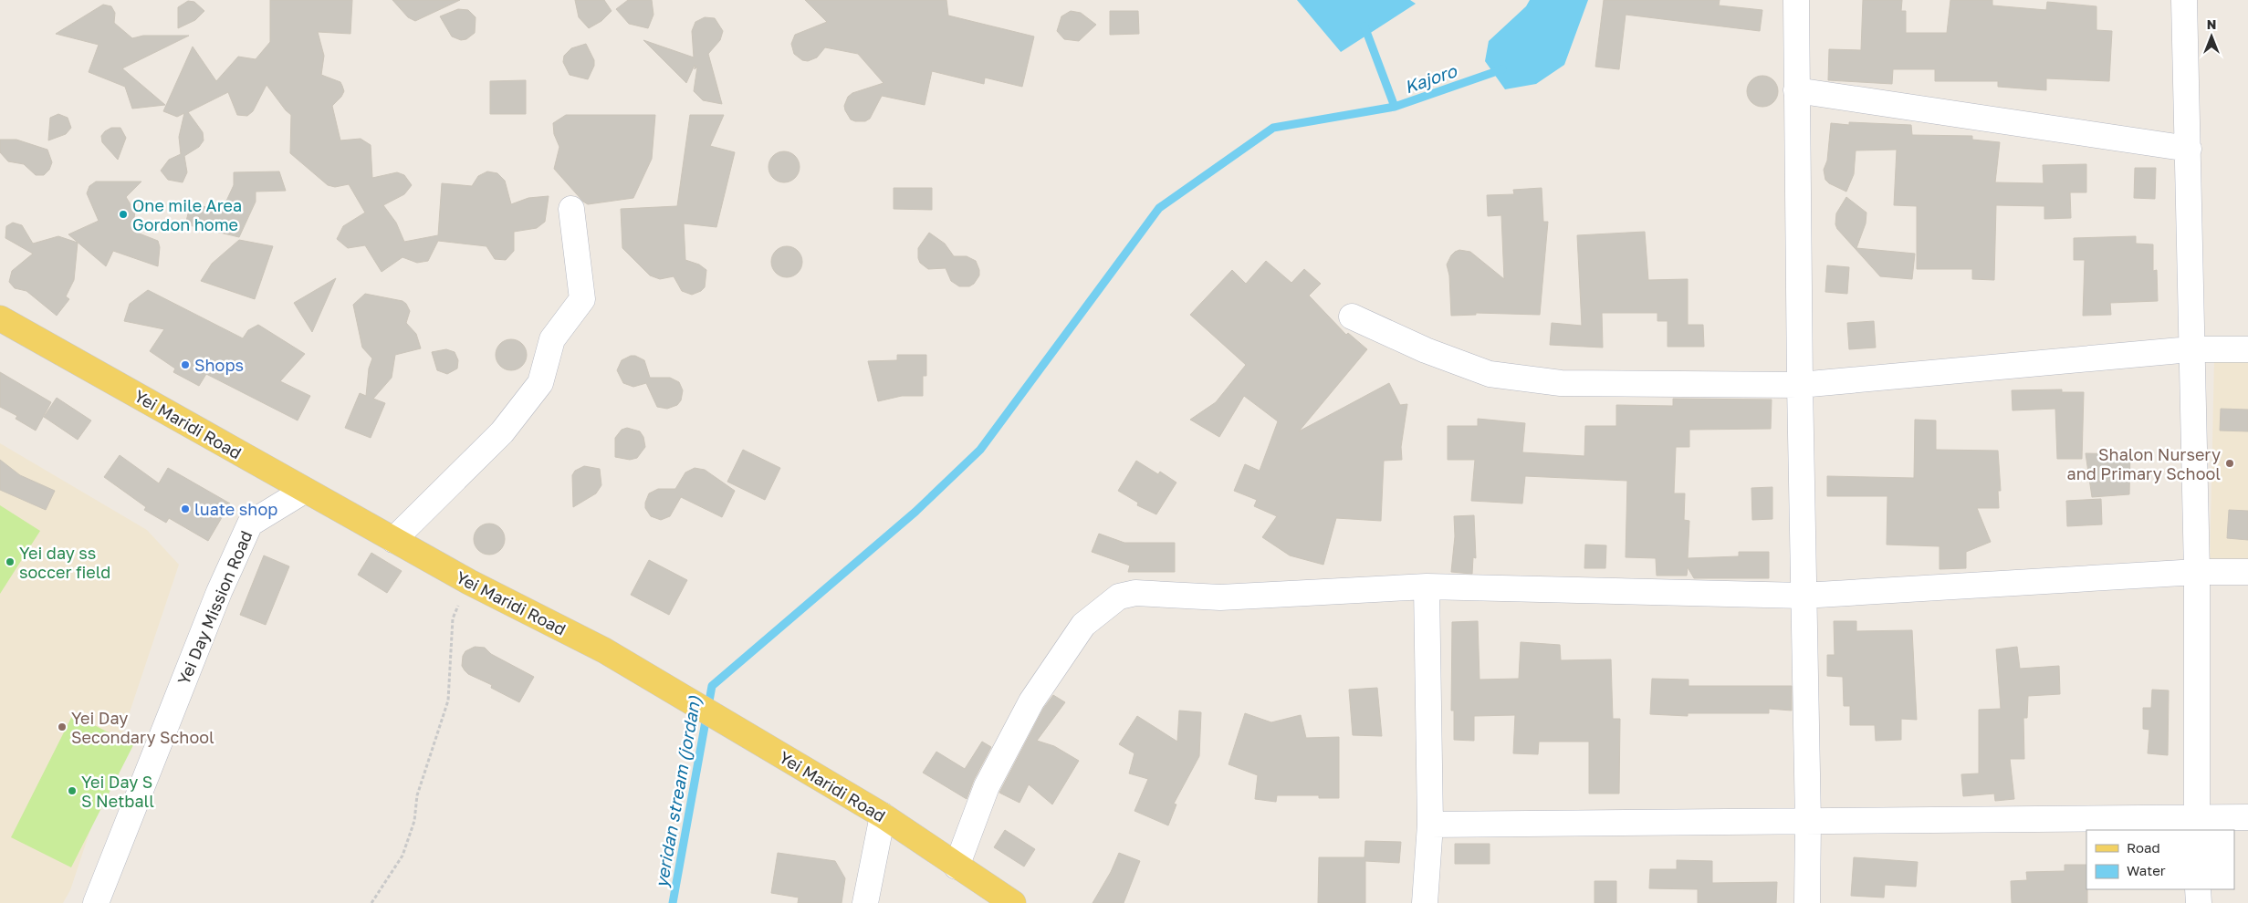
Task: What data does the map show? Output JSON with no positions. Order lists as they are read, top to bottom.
{
  "streets": {
    "main road": ["Yei Maridi Road"],
    "street": ["Yei Day Mission Road"]
  },
  "crossings": [
    ["Yei Maridi Road", "Yei Day Mission Road"]
  ],
  "water": ["Kajoro", "yeridan stream (jordan)"],
  "places": [
    "One mile Area Gordon home",
    "Shops",
    "Shalon Nursery and Primary School",
    "luate shop",
    "Yei day ss soccer field",
    "Yei Day Secondary School",
    "Yei Day S S Netball"
  ],
  "legend": ["Road", "Water"],
  "north": "top"
}
